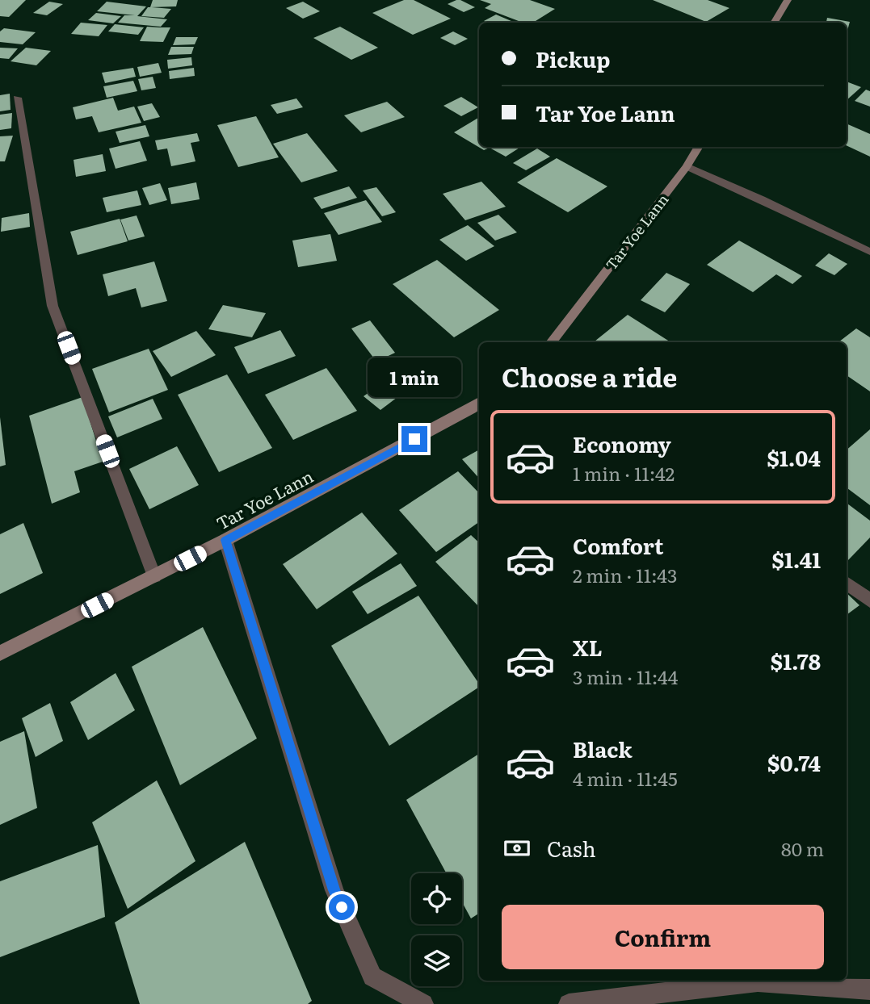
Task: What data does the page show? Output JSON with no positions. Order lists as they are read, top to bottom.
{
  "streets": {
    "main road": ["Tar Yoe Lann"]
  },
  "page": {
    "banner": ["Pickup", "Tar Yoe Lann"],
    "heading": "Choose a ride",
    "bubble": "1 min",
    "list": [
      {
        "name": "Economy",
        "note": "1 min · 11:42",
        "value": "$1.04"
      },
      {
        "name": "Comfort",
        "note": "2 min · 11:43",
        "value": "$1.41"
      },
      {
        "name": "XL",
        "note": "3 min · 11:44",
        "value": "$1.78"
      },
      {
        "name": "Black",
        "note": "4 min · 11:45",
        "value": "$0.74"
      }
    ],
    "pay": ["Cash", "80 m"],
    "buttons": "Confirm"
  }
}
